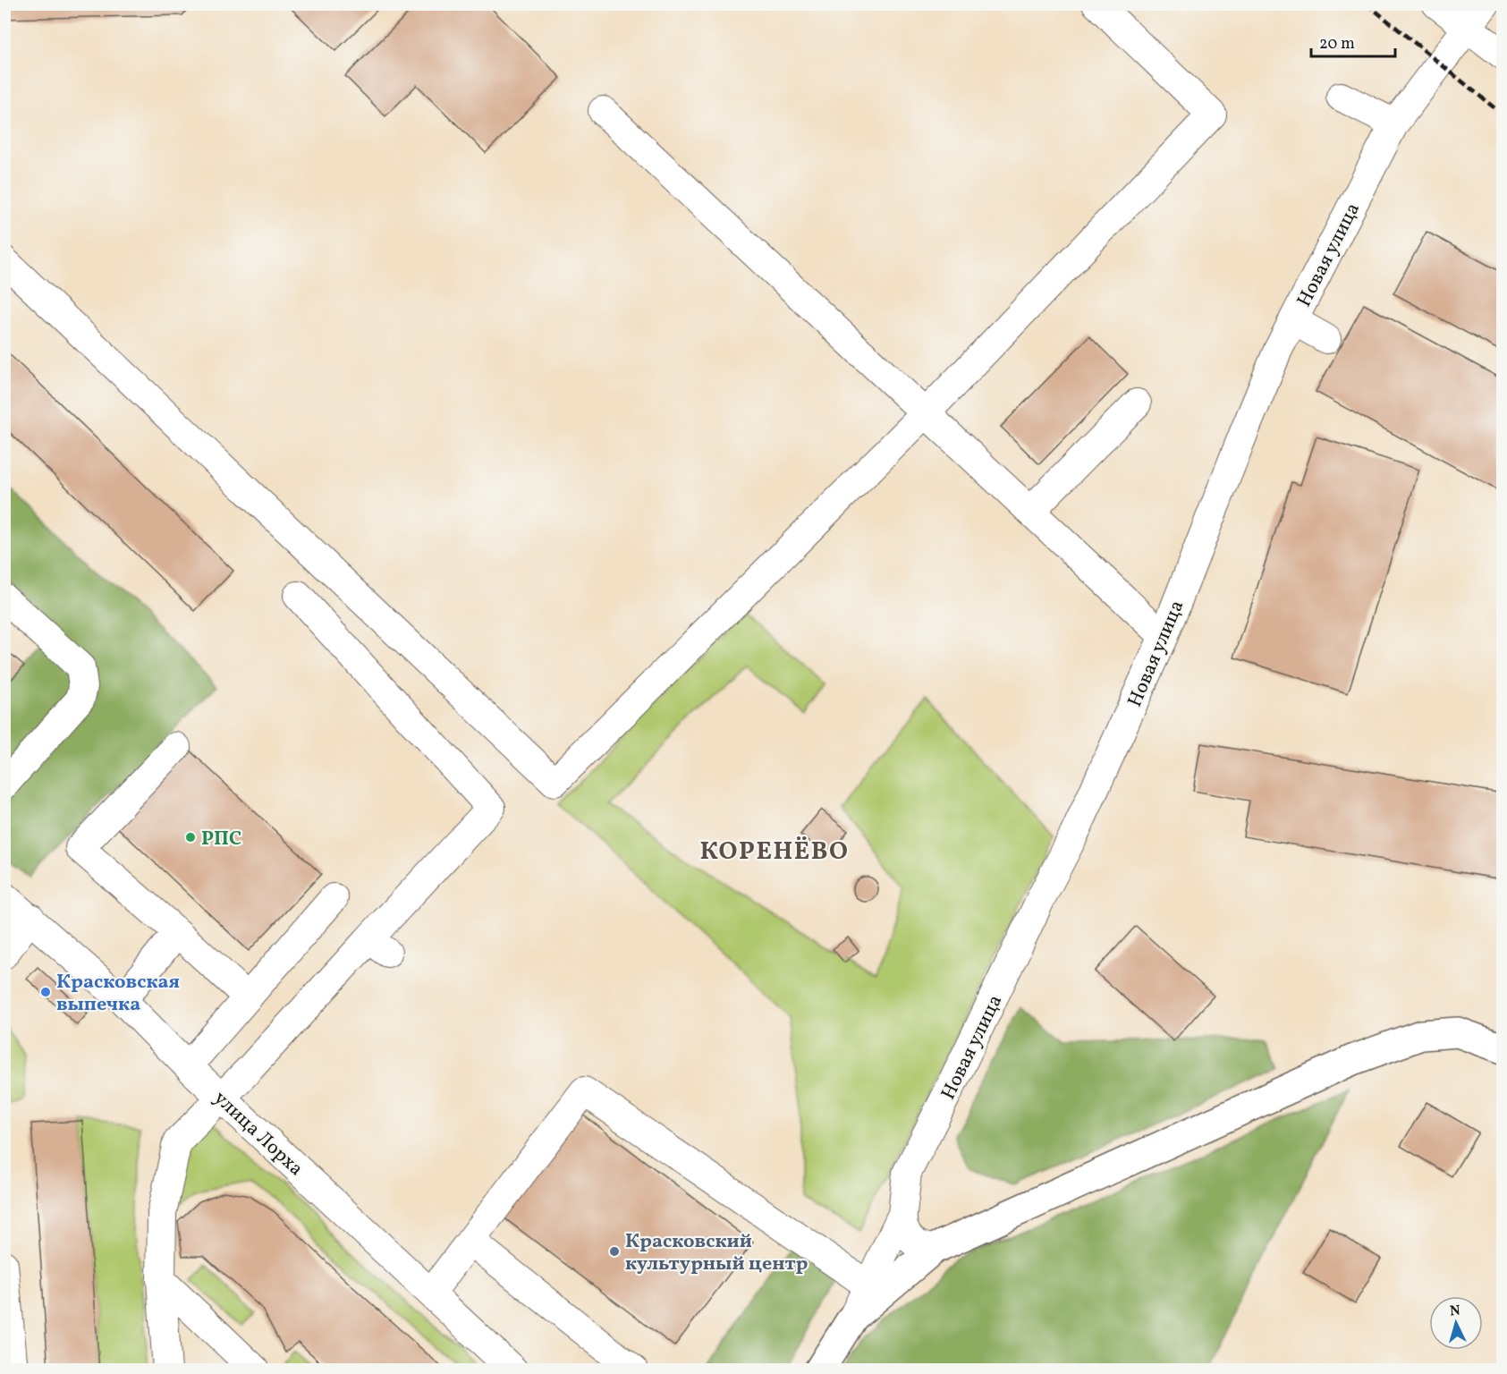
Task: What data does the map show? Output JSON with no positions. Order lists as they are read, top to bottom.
{
  "streets": {
    "main road": ["Новая улица"],
    "street": ["улица Лорха"]
  },
  "districts": ["КОРЕНЁВО"],
  "places": ["РПС", "Красковская выпечка", "Красковский культурный центр"],
  "scale_bar": "20 m",
  "north": "top"
}
